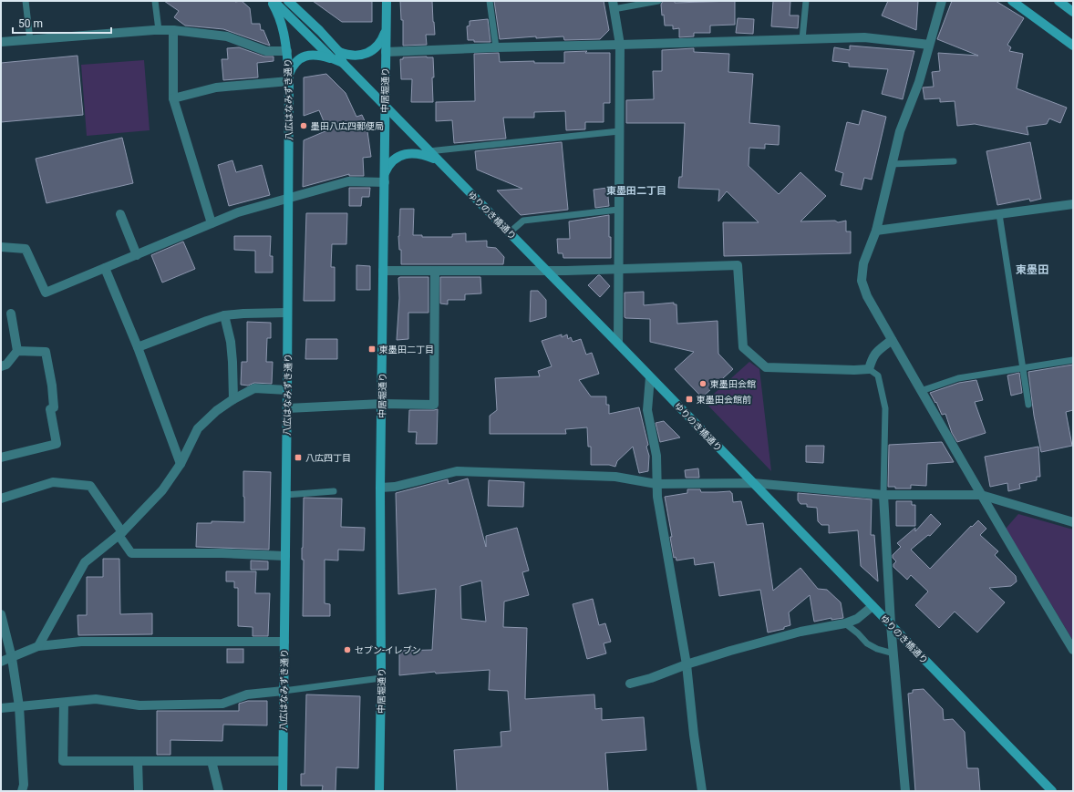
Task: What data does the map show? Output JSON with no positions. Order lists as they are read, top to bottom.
{
  "streets": {
    "street": ["中居堀通り", "八広はなみずき通り", "ゆりのき橋通り"]
  },
  "crossings": [
    ["中居堀通り", "ゆりのき橋通り"]
  ],
  "districts": ["東墨田二丁目", "東墨田"],
  "places": {
    "other": ["墨田八広四郵便局", "東墨田会館", "セブン-イレブン"],
    "transit": ["東墨田二丁目", "東墨田会館前", "八広四丁目"]
  },
  "scale_bar": "50 m"
}
